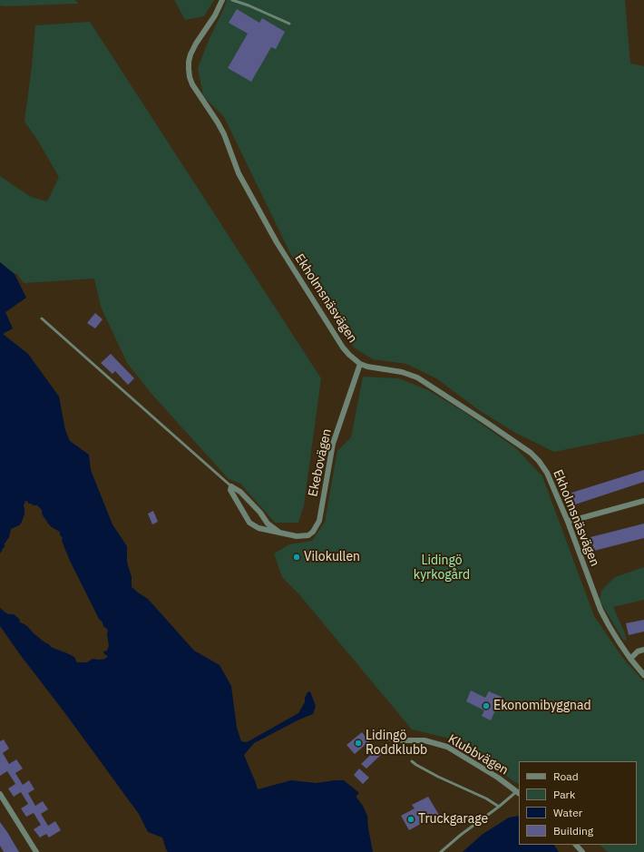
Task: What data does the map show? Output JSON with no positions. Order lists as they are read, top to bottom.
{
  "streets": {
    "street": ["Ekholmsnäsvägen", "Ekebovägen", "Klubbvägen"]
  },
  "crossings": [
    ["Ekholmsnäsvägen", "Ekebovägen"]
  ],
  "parks": ["Lidingö kyrkogård"],
  "places": [
    "Vilokullen",
    "Ekonomibyggnad",
    "Lidingö Roddklubb",
    "Truckgarage"
  ],
  "legend": [
    "Road",
    "Park",
    "Water",
    "Building"
  ]
}
